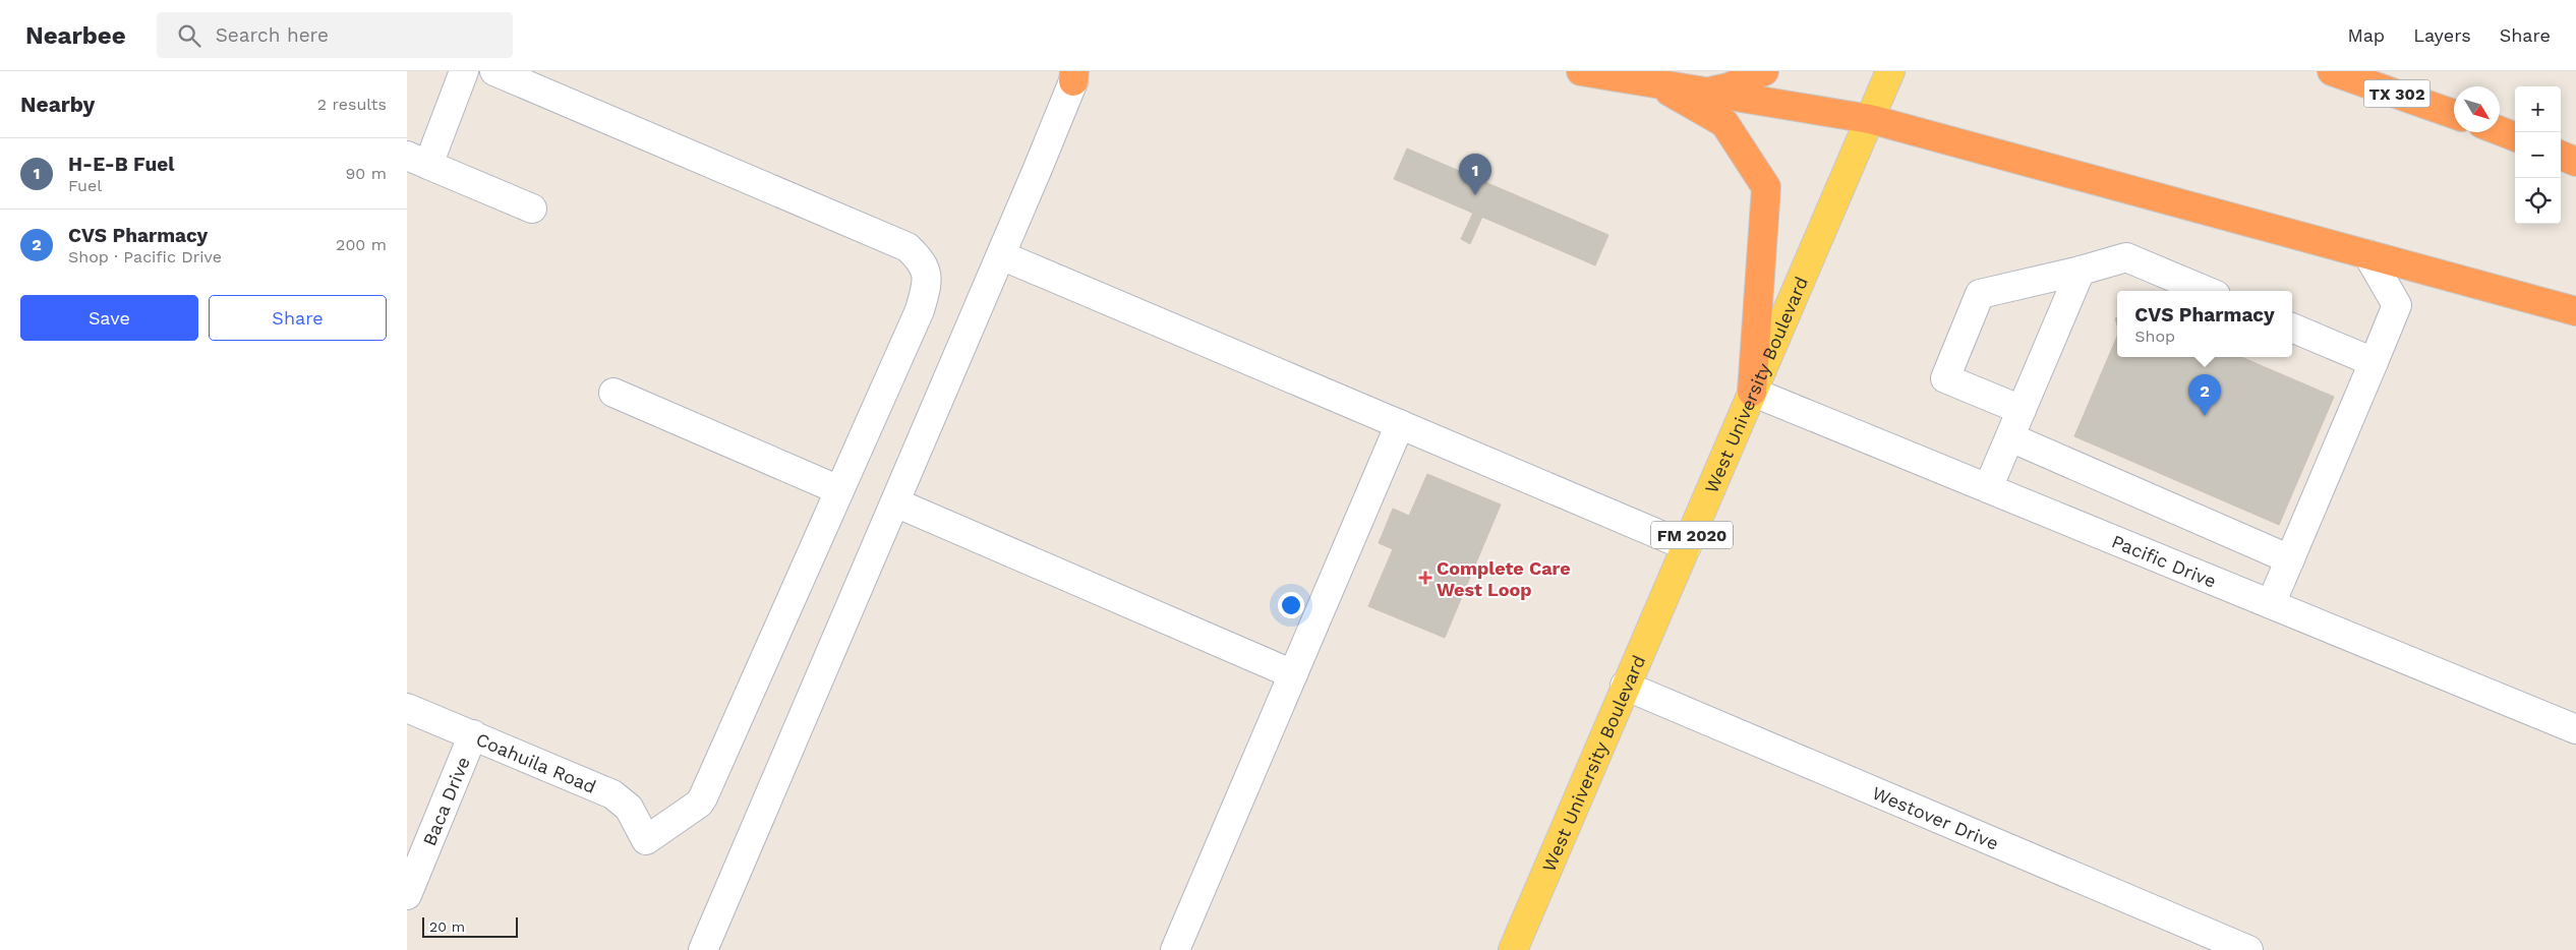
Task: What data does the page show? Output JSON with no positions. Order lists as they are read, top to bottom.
{
  "streets": {
    "highway": ["TX 302"],
    "main road": ["West University Boulevard", "FM 2020"],
    "street": [
      "Pacific Drive",
      "Coahuila Road",
      "Baca Drive",
      "Westover Drive"
    ]
  },
  "crossings": [
    ["West University Boulevard", "Pacific Drive"],
    ["West University Boulevard", "Westover Drive"],
    ["Coahuila Road", "Baca Drive"]
  ],
  "places": {
    "health": ["Complete Care West Loop"]
  },
  "scale_bar": "20 m",
  "north": "bottom right",
  "page": {
    "header": "Nearbee",
    "search": "Search here",
    "nav": ["Map", "Layers", "Share"],
    "heading": ["Nearby", "2 results"],
    "map_buttons": ["+", "−"],
    "list": [
      {
        "mark": "1",
        "name": "H-E-B Fuel",
        "note": "Fuel",
        "value": "90 m"
      },
      {
        "mark": "2",
        "name": "CVS Pharmacy",
        "note": "Shop · Pacific Drive",
        "value": "200 m"
      }
    ],
    "pins": ["1", "2"],
    "buttons": ["Save", "Share"],
    "popup": ["CVS Pharmacy", "Shop"],
    "scale": "20 m"
  }
}
